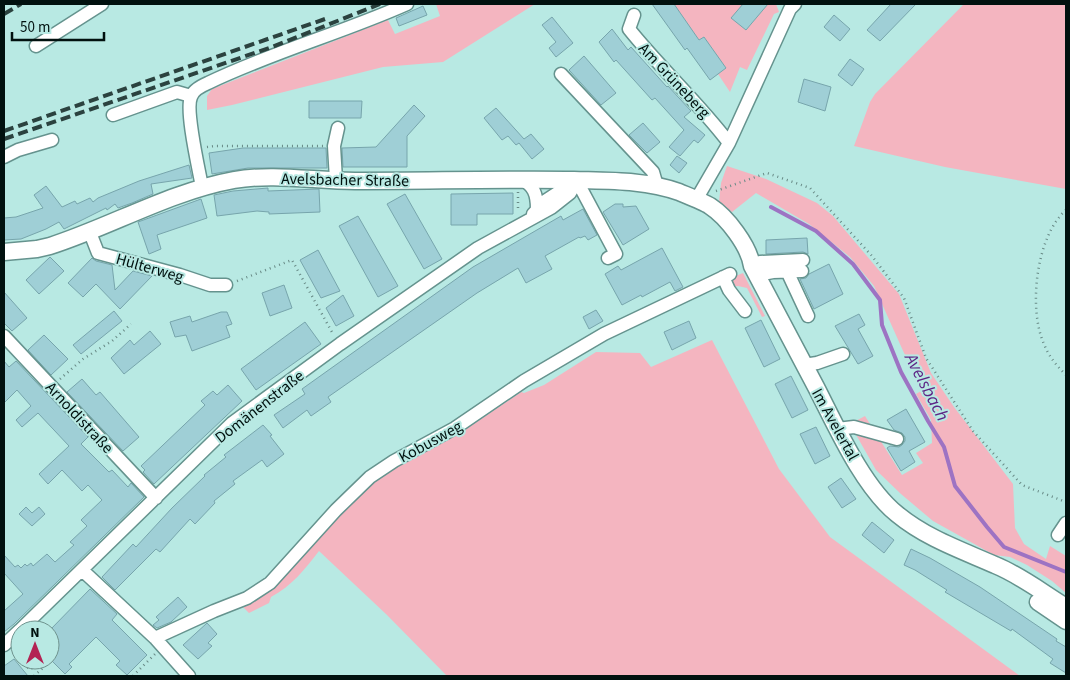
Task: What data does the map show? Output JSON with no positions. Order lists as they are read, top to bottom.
{
  "streets": {
    "main road": ["Avelsbacher Straße", "Im Avelertal"],
    "street": [
      "Am Grüneberg",
      "Hülterweg",
      "Domänenstraße",
      "Arnoldistraße",
      "Kobusweg"
    ]
  },
  "crossings": [
    ["Avelsbacher Straße", "Hülterweg"],
    ["Avelsbacher Straße", "Domänenstraße"],
    ["Avelsbacher Straße", "Im Avelertal"],
    ["Domänenstraße", "Arnoldistraße"]
  ],
  "water": ["Avelsbach"],
  "scale_bar": "50 m",
  "north": "top"
}
